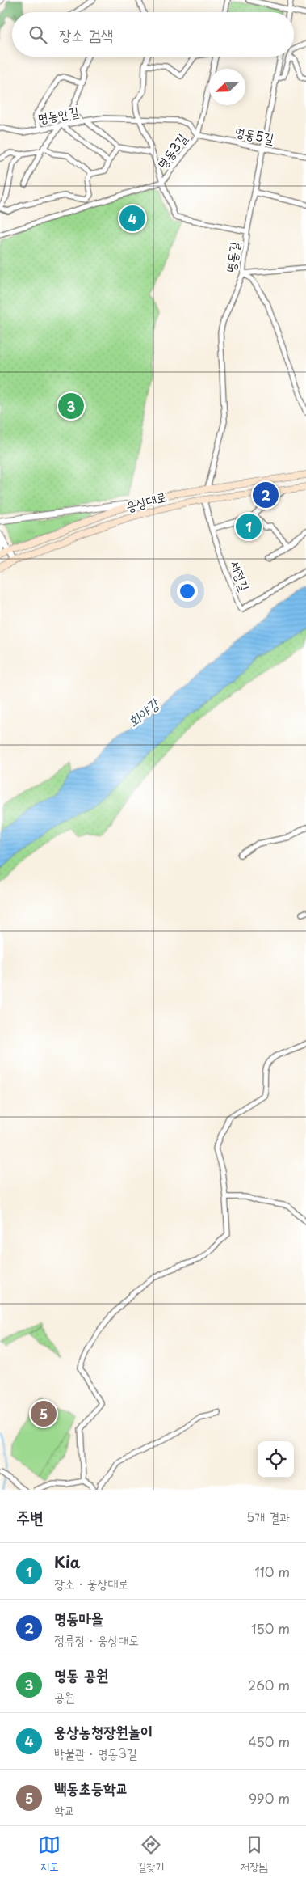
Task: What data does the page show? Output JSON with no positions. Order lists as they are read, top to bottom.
{
  "streets": {
    "main road": ["웅상대로"],
    "street": [
      "명동안길",
      "명동5길",
      "명동3길",
      "명동길",
      "세정길"
    ]
  },
  "crossings": [
    ["명동5길", "명동3길"],
    ["명동5길", "명동길"],
    ["명동3길", "명동길"],
    ["명동길", "웅상대로"],
    ["웅상대로", "세정길"]
  ],
  "water": ["회야강"],
  "north": "bottom left",
  "page": {
    "search": "장소 검색",
    "pins": [
      "4",
      "3",
      "2",
      "1",
      "5"
    ],
    "heading": ["주변", "5개 결과"],
    "list": [
      {
        "mark": "1",
        "name": "Kia",
        "note": "장소 · 웅상대로",
        "value": "110 m"
      },
      {
        "mark": "2",
        "name": "명동마을",
        "note": "정류장 · 웅상대로",
        "value": "150 m"
      },
      {
        "mark": "3",
        "name": "명동 공원",
        "note": "공원",
        "value": "260 m"
      },
      {
        "mark": "4",
        "name": "웅상농청장원놀이",
        "note": "박물관 · 명동3길",
        "value": "450 m"
      },
      {
        "mark": "5",
        "name": "백동초등학교",
        "note": "학교",
        "value": "990 m"
      }
    ],
    "nav": ["지도", "길찾기", "저장됨"]
  }
}
